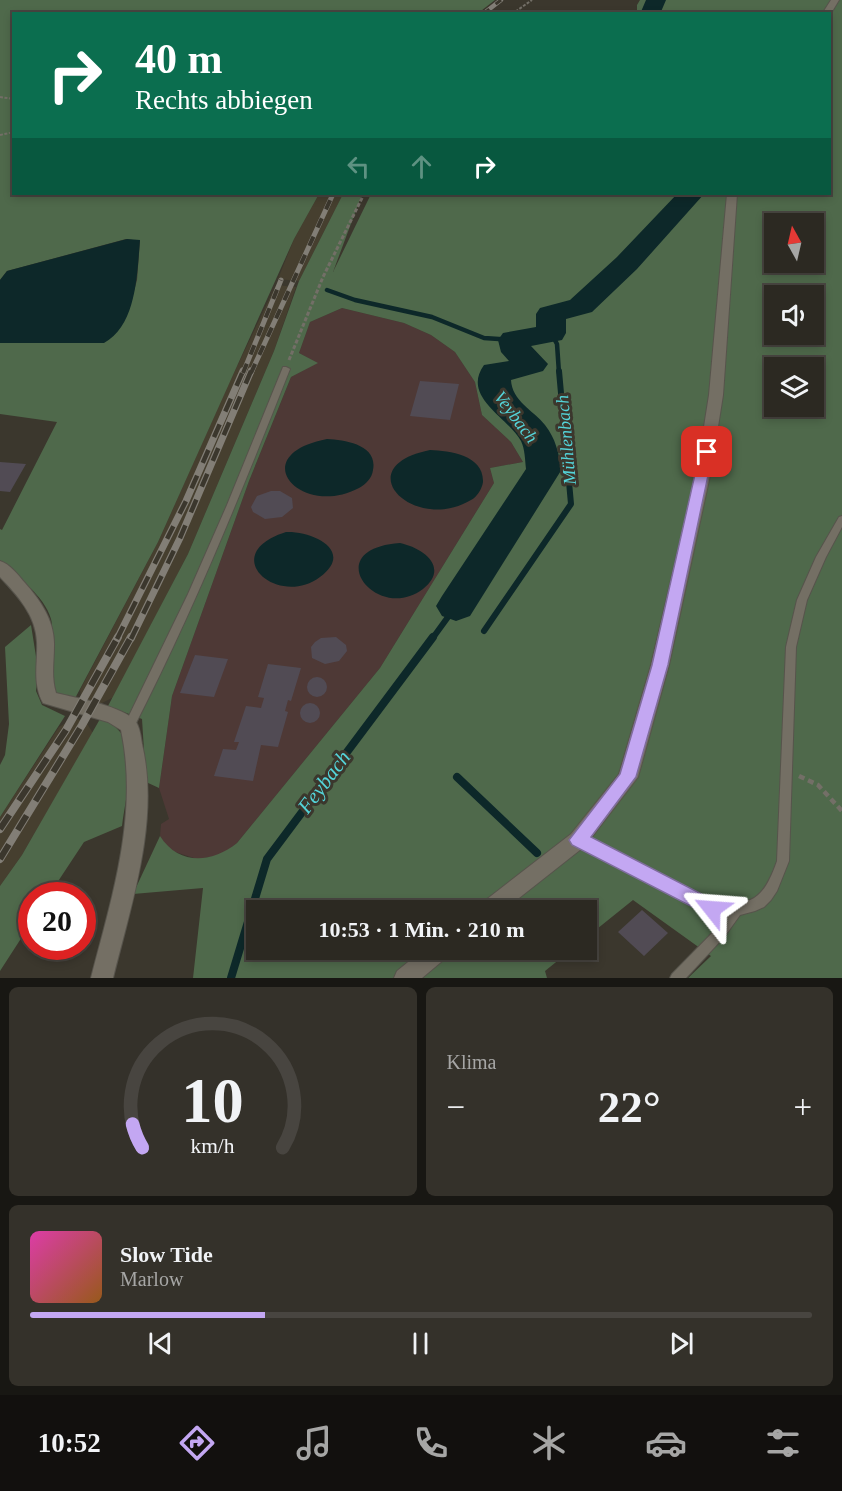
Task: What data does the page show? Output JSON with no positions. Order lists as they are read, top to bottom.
{
  "water": ["Veybach", "Mühlenbach", "Feybach"],
  "north": "top",
  "page": {
    "turn": ["40 m", "Rechts abbiegen"],
    "limit": "20",
    "trip": "10:53 · 1 Min. · 210 m",
    "tile": "Klima",
    "heat": ["−", "22°", "+"],
    "song": ["Slow Tide", "Marlow"],
    "tabs": "10:52",
    "gauge": ["10", "km/h"]
  }
}
